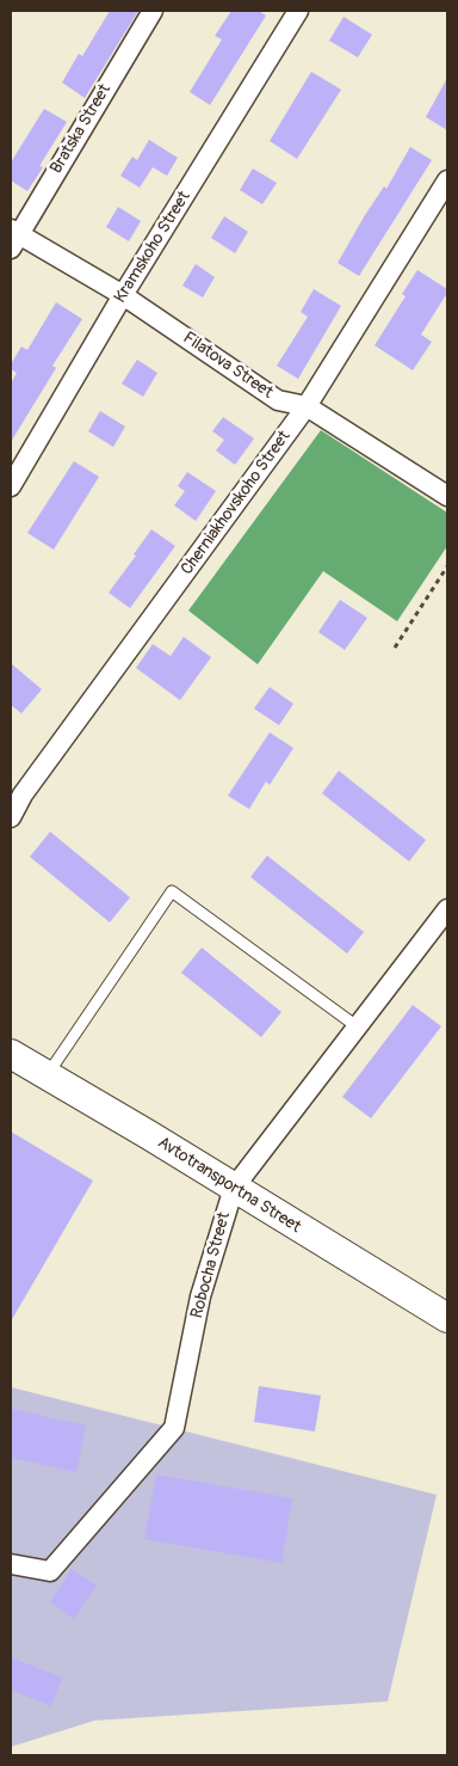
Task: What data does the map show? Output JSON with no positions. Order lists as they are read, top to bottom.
{
  "streets": {
    "main road": ["Avtotransportna Street"],
    "street": [
      "Bratska Street",
      "Kramskoho Street",
      "Filatova Street",
      "Cherniakhovskoho Street",
      "Robocha Street"
    ]
  },
  "crossings": [
    ["Bratska Street", "Filatova Street"],
    ["Kramskoho Street", "Filatova Street"],
    ["Filatova Street", "Cherniakhovskoho Street"],
    ["Avtotransportna Street", "Robocha Street"]
  ]
}
